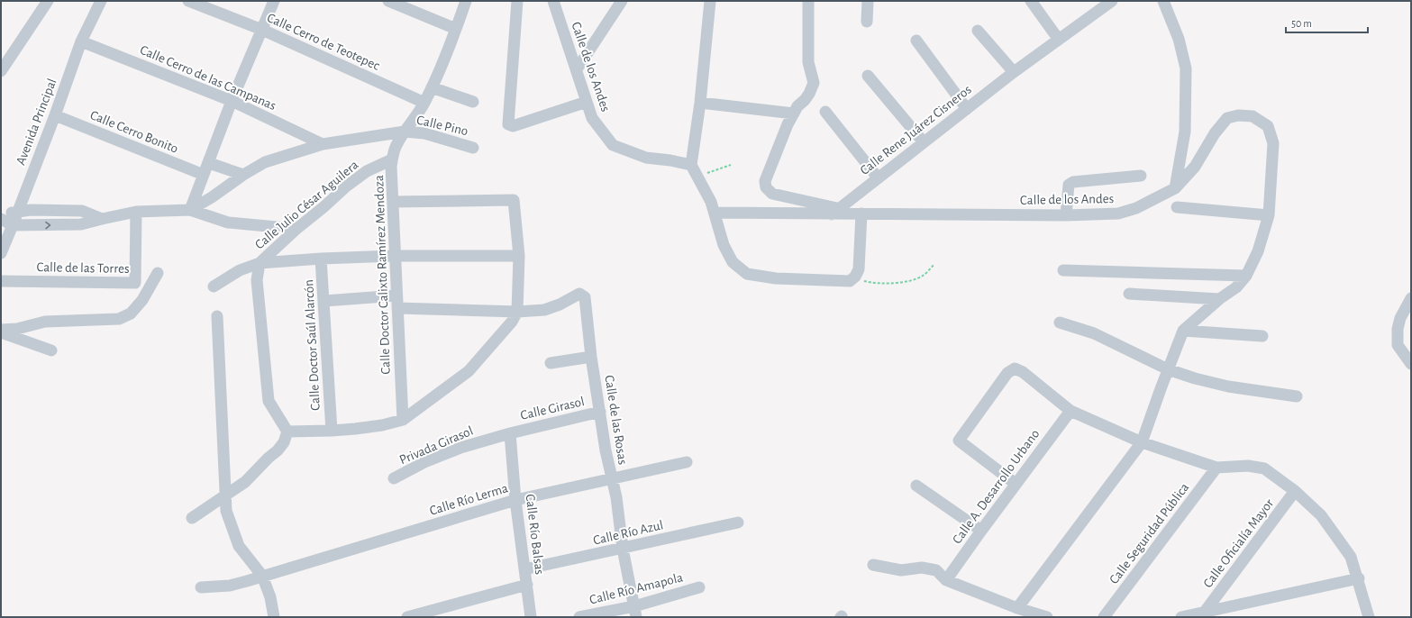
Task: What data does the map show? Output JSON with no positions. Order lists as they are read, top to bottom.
{
  "streets": {
    "street": [
      "Calle Cerro de Teotepec",
      "Calle de los Andes",
      "Calle Cerro de las Campanas",
      "Avenida Principal",
      "Calle Pino",
      "Calle Rene Juárez Cisneros",
      "Calle Cerro Bonito",
      "Calle Julio César Aguilera",
      "Calle de las Torres",
      "Calle Doctor Calixto Ramírez Mendoza",
      "Calle Doctor Saúl Alarcón",
      "Calle Girasol",
      "Calle de las Rosas",
      "Privada Girasol",
      "Calle A. Desarrollo Urbano",
      "Calle Río Lerma",
      "Calle Río Azul",
      "Calle Seguridad Pública",
      "Calle Río Balsas",
      "Calle Oficialía Mayor",
      "Calle Río Amapola"
    ]
  },
  "crossings": [
    ["Calle Cerro de Teotepec", "Calle Doctor Calixto Ramírez Mendoza"],
    ["Calle de los Andes", "Calle Rene Juárez Cisneros"],
    ["Calle Cerro de las Campanas", "Avenida Principal"],
    ["Calle Cerro de las Campanas", "Calle Pino"],
    ["Avenida Principal", "Calle Cerro Bonito"],
    ["Calle Pino", "Calle Doctor Calixto Ramírez Mendoza"],
    ["Calle Julio César Aguilera", "Calle Doctor Calixto Ramírez Mendoza"],
    ["Calle Girasol", "Calle de las Rosas"],
    ["Calle Girasol", "Privada Girasol"],
    ["Calle Girasol", "Calle Río Balsas"],
    ["Calle de las Rosas", "Calle Río Lerma"],
    ["Calle de las Rosas", "Calle Río Azul"],
    ["Calle de las Rosas", "Calle Río Amapola"],
    ["Privada Girasol", "Calle Río Balsas"],
    ["Calle Río Lerma", "Calle Río Balsas"],
    ["Calle Río Azul", "Calle Río Balsas"]
  ],
  "scale_bar": "50 m"
}
